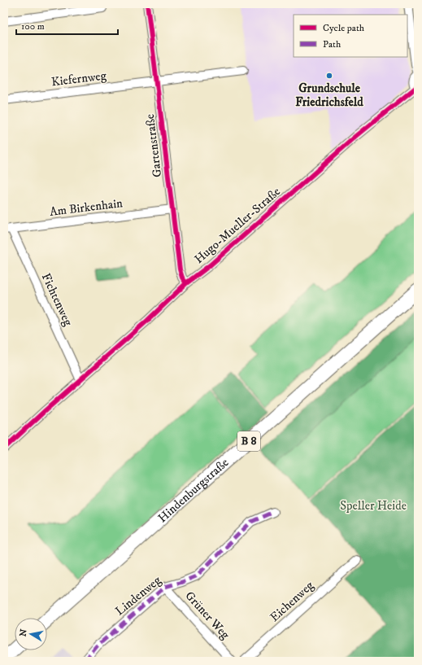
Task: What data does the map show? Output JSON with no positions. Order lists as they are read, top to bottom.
{
  "streets": {
    "main road": ["B 8", "Hindenburgstraße"],
    "street": [
      "Kiefernweg",
      "Gartenstraße",
      "Am Birkenhain",
      "Hugo-Mueller-Straße",
      "Fichtenweg",
      "Lindenweg",
      "Eichenweg",
      "Grüner Weg"
    ]
  },
  "crossings": [
    ["Kiefernweg", "Gartenstraße"],
    ["Gartenstraße", "Am Birkenhain"],
    ["Gartenstraße", "Hugo-Mueller-Straße"],
    ["Am Birkenhain", "Fichtenweg"],
    ["Hugo-Mueller-Straße", "Fichtenweg"],
    ["Lindenweg", "Grüner Weg"]
  ],
  "parks": ["Speller Heide"],
  "places": ["Grundschule Friedrichsfeld"],
  "legend": ["Cycle path", "Path"],
  "scale_bar": "100 m",
  "north": "left"
}
